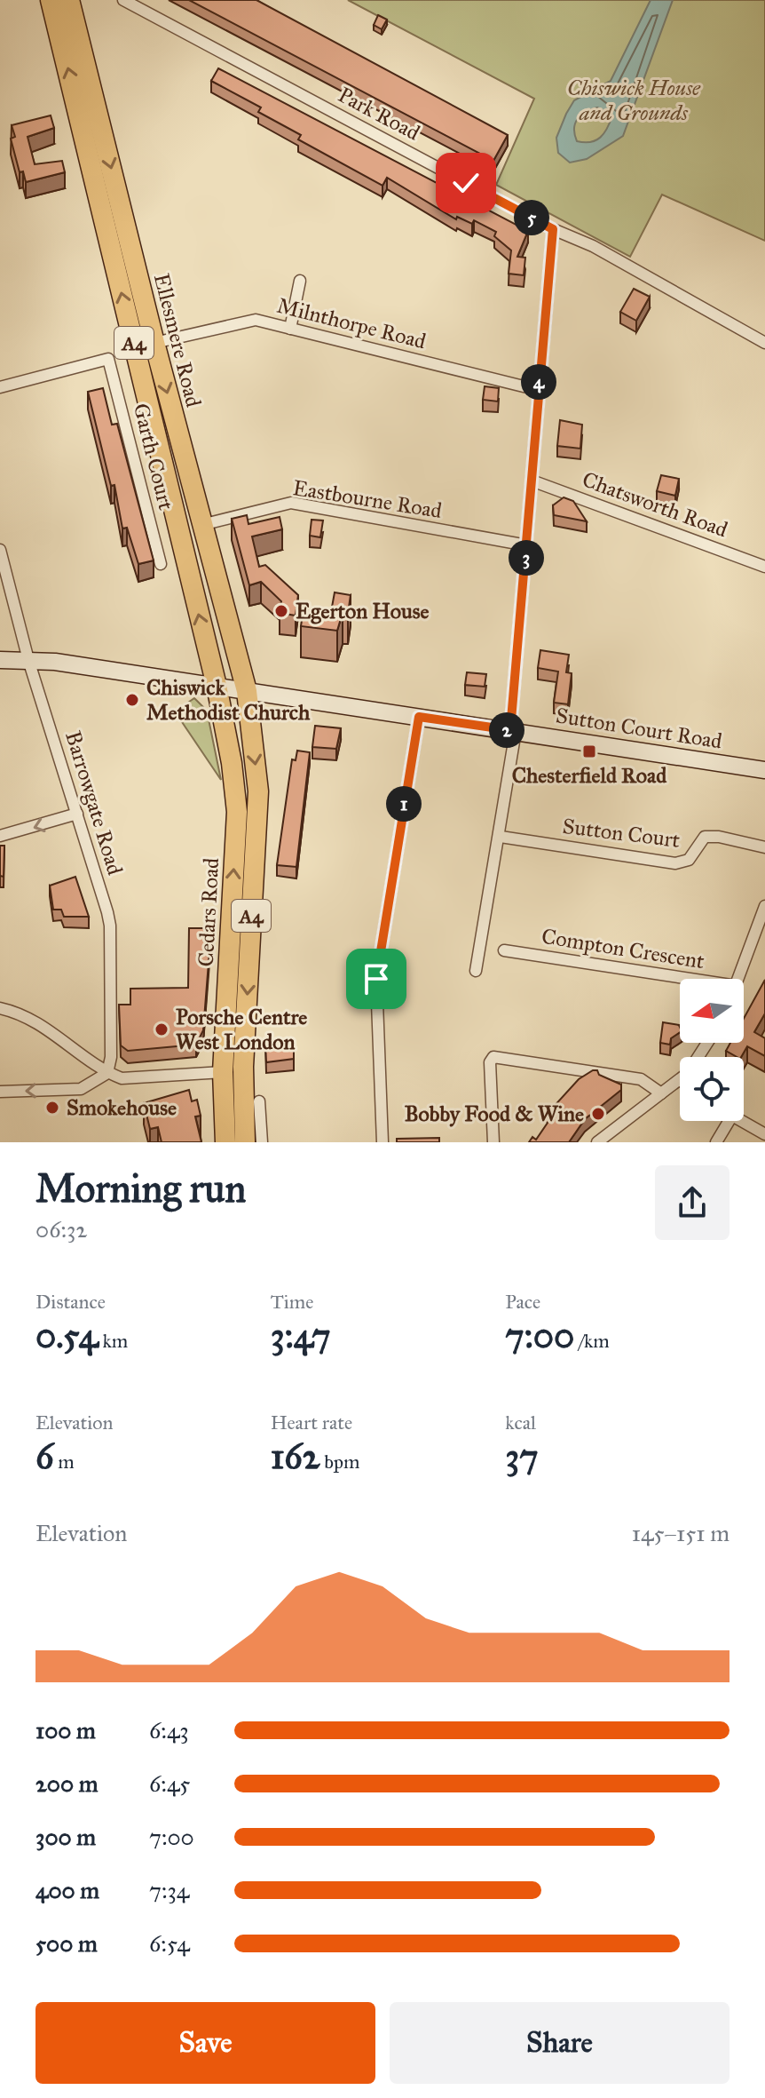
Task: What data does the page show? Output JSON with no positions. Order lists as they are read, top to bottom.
{
  "streets": {
    "highway": ["Ellesmere Road", "A4", "Cedars Road"],
    "street": [
      "Park Road",
      "Milnthorpe Road",
      "Garth Court",
      "Eastbourne Road",
      "Chatsworth Road",
      "Sutton Court Road",
      "Barrowgate Road",
      "Sutton Court",
      "Compton Crescent"
    ]
  },
  "crossings": [
    ["Milnthorpe Road", "Ellesmere Road"],
    ["Ellesmere Road", "Eastbourne Road"],
    ["Ellesmere Road", "Sutton Court Road"],
    ["Ellesmere Road", "Cedars Road"],
    ["Sutton Court Road", "Barrowgate Road"],
    ["Sutton Court Road", "Cedars Road"]
  ],
  "parks": ["Chiswick House and Grounds"],
  "places": {
    "other": [
      "Egerton House",
      "Chiswick Methodist Church",
      "Porsche Centre West London",
      "Smokehouse",
      "Bobby Food & Wine"
    ],
    "transit": ["Chesterfield Road"]
  },
  "north": "left",
  "page": {
    "pins": [
      "5",
      "4",
      "3",
      "2",
      "1"
    ],
    "heading": ["Morning run", "06:32"],
    "stats": [
      ["Distance", "0.54 km"],
      ["Time", "3:47"],
      ["Pace", "7:00 /km"],
      ["Elevation", "6 m"],
      ["Heart rate", "162 bpm"],
      ["kcal", "37"]
    ],
    "chart": ["Elevation", "145–151 m"],
    "list": [
      {
        "name": "100 m",
        "note": "6:43"
      },
      {
        "name": "200 m",
        "note": "6:45"
      },
      {
        "name": "300 m",
        "note": "7:00"
      },
      {
        "name": "400 m",
        "note": "7:34"
      },
      {
        "name": "500 m",
        "note": "6:54"
      }
    ],
    "buttons": ["Save", "Share"]
  }
}
